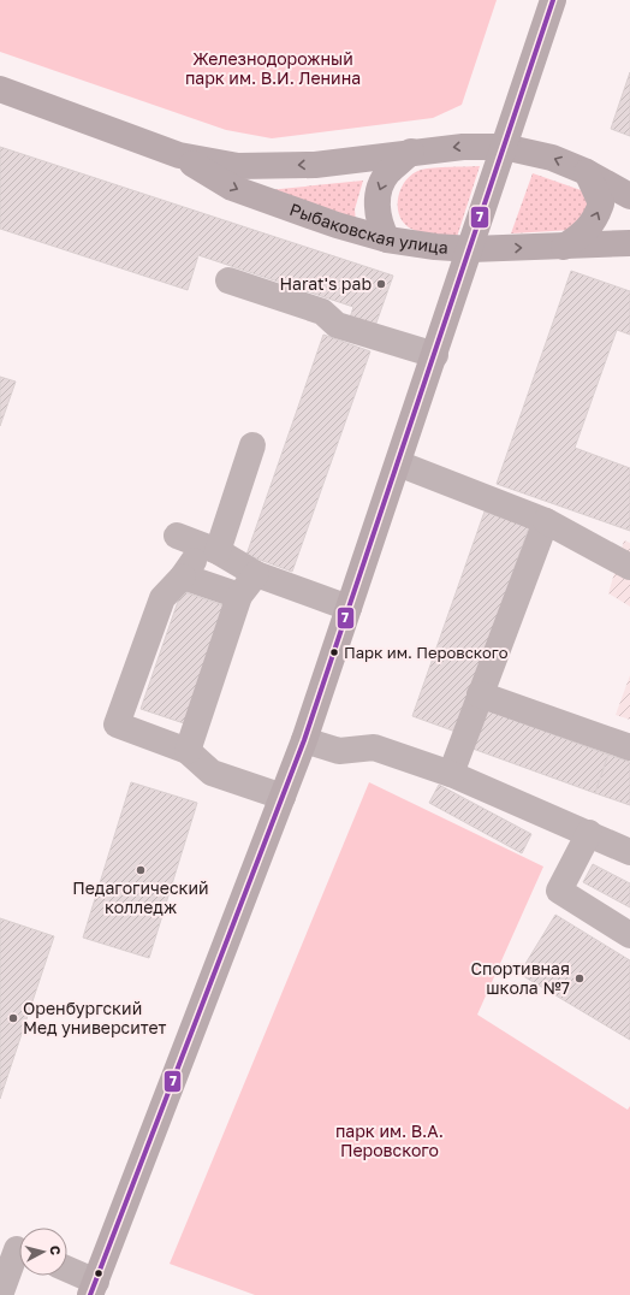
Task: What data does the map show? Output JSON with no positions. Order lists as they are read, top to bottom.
{
  "streets": {
    "main road": ["Рыбаковская улица"]
  },
  "parks": ["Железнодорожный парк им. В.И. Ленина", "парк им. В.А. Перовского"],
  "places": [
    "Harat's pab",
    "Парк им. Перовского",
    "Педагогический колледж",
    "Спортивная школа №7",
    "Оренбургский Мед университет"
  ],
  "lines": ["transit line 7"],
  "north": "right"
}
